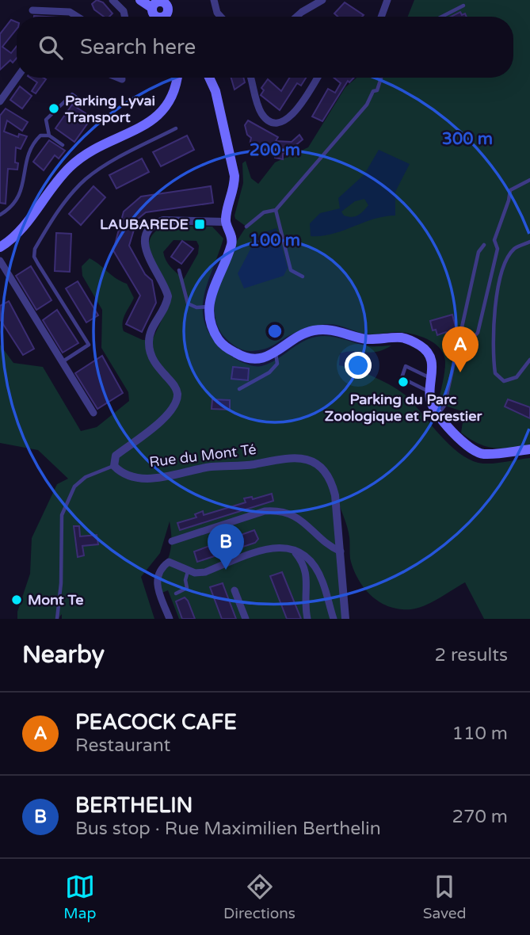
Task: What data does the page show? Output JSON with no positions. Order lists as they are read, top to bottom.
{
  "streets": {
    "street": ["Rue du Mont Té"]
  },
  "places": {
    "other": ["Parking Lyvai Transport", "Parking du Parc Zoologique et Forestier", "Mont Te"],
    "transit": ["LAUBAREDE"]
  },
  "page": {
    "search": "Search here",
    "pins": ["A", "B"],
    "heading": ["Nearby", "2 results"],
    "list": [
      {
        "mark": "A",
        "name": "PEACOCK CAFE",
        "note": "Restaurant",
        "value": "110 m"
      },
      {
        "mark": "B",
        "name": "BERTHELIN",
        "note": "Bus stop · Rue Maximilien Berthelin",
        "value": "270 m"
      }
    ],
    "nav": ["Map", "Directions", "Saved"]
  },
  "rings": ["300 m", "200 m", "100 m"]
}
